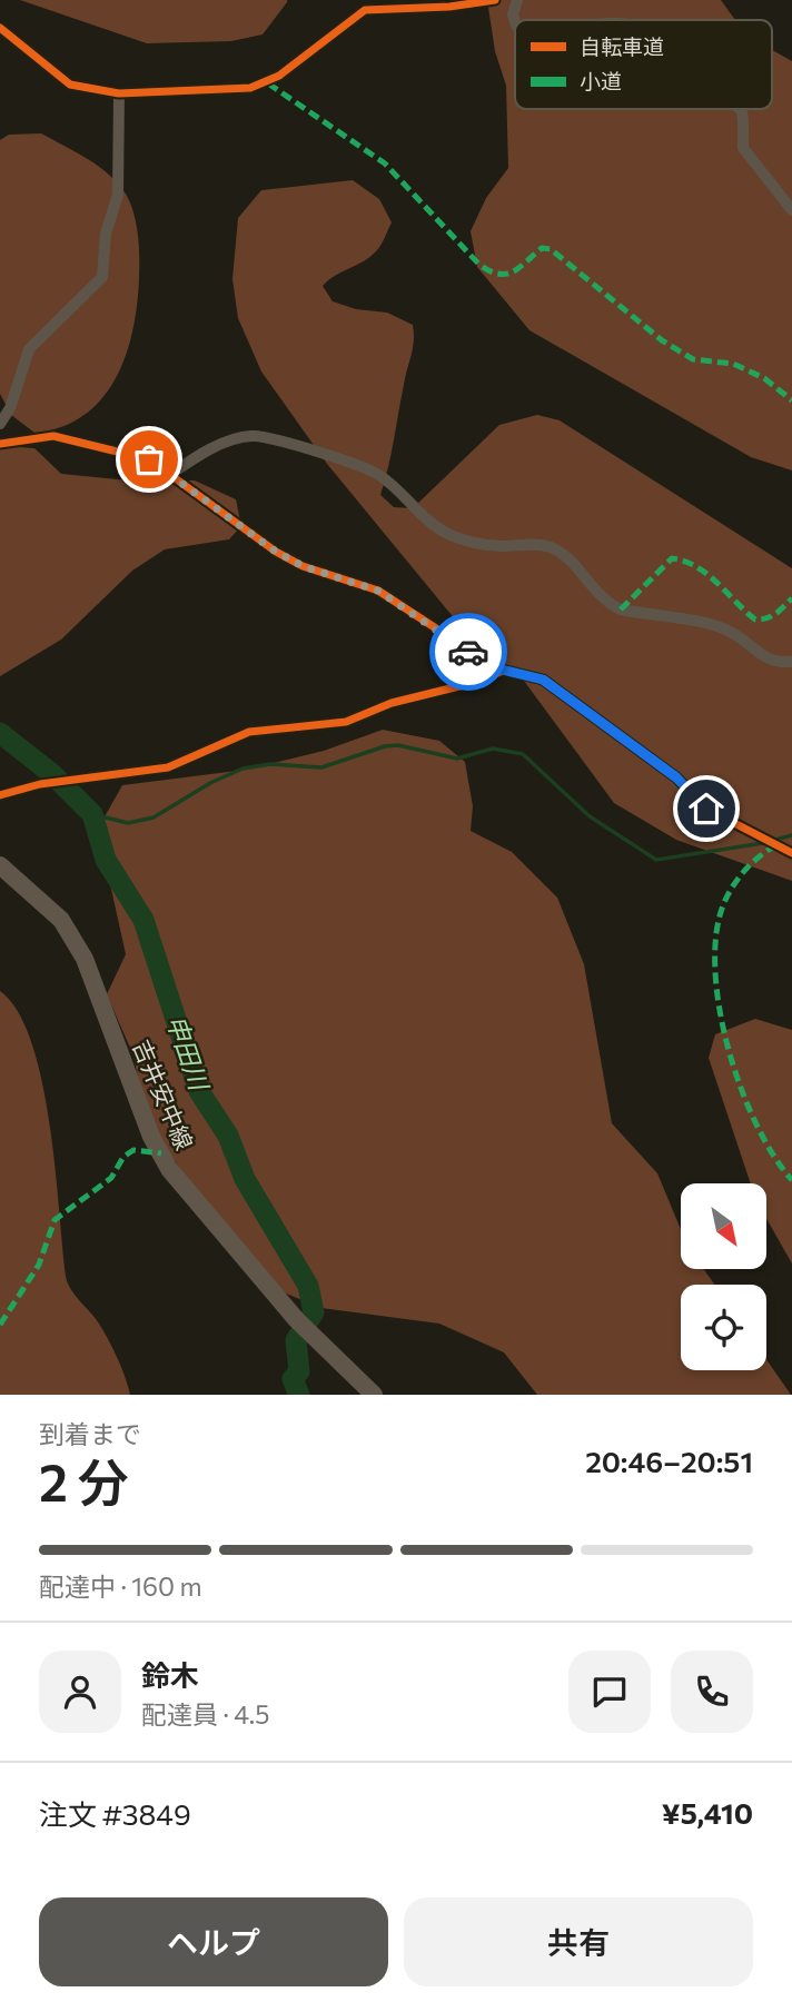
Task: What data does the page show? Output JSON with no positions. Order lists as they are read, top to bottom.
{
  "streets": {
    "main road": ["吉井安中線"]
  },
  "water": ["申田川"],
  "legend": ["自転車道", "小道"],
  "north": "bottom right",
  "page": {
    "heading": ["2 分", "到着まで", "20:46–20:51"],
    "panel": [
      "鈴木",
      "配達員 · 4.5",
      "注文 #3849",
      "¥5,410"
    ],
    "bar": "配達中 · 160 m",
    "buttons": ["ヘルプ", "共有"]
  }
}
